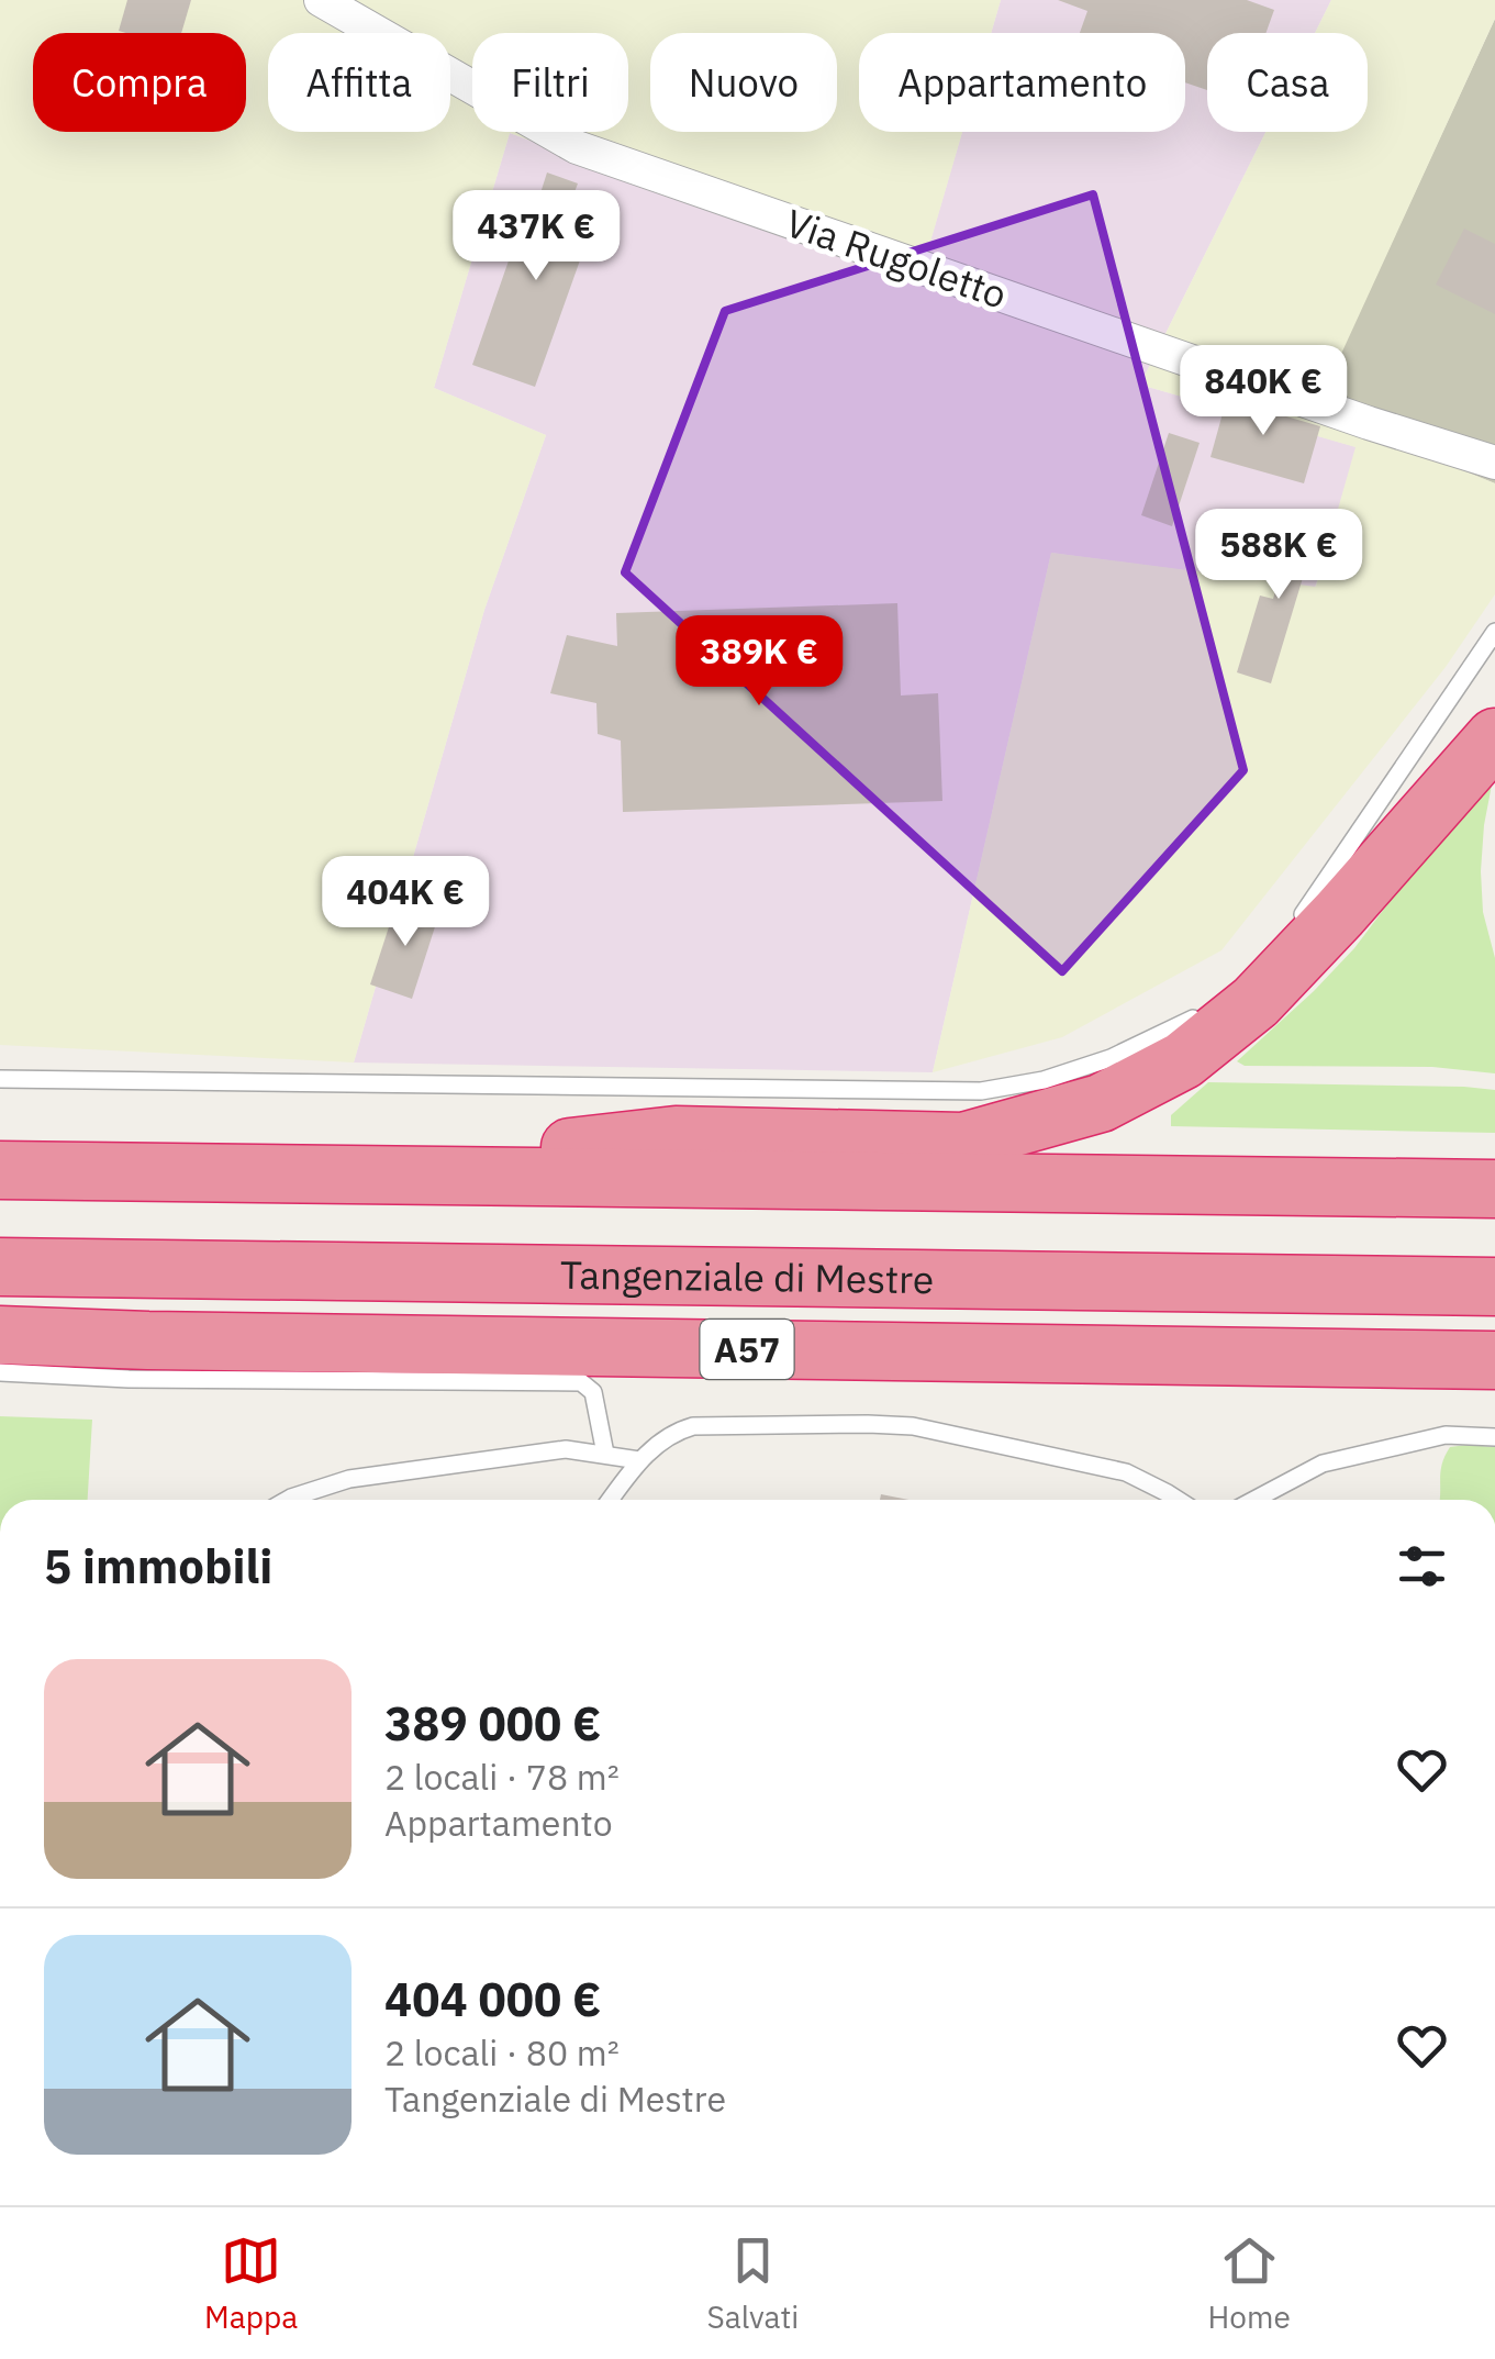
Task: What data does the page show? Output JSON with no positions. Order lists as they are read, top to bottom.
{
  "streets": {
    "highway": ["Tangenziale di Mestre", "A57"],
    "street": ["Via Rugoletto"]
  },
  "page": {
    "chip": [
      "Compra",
      "Affitta",
      "Filtri",
      "Nuovo",
      "Appartamento",
      "Casa"
    ],
    "price": [
      "437K €",
      "840K €",
      "588K €",
      "389K €",
      "404K €"
    ],
    "heading": "5 immobili",
    "list": [
      {
        "name": "389 000 €",
        "note": "2 locali · 78 m² · Appartamento"
      },
      {
        "name": "404 000 €",
        "note": "2 locali · 80 m² · Tangenziale di Mestre"
      }
    ],
    "tabs": ["Mappa", "Salvati", "Home"]
  }
}
